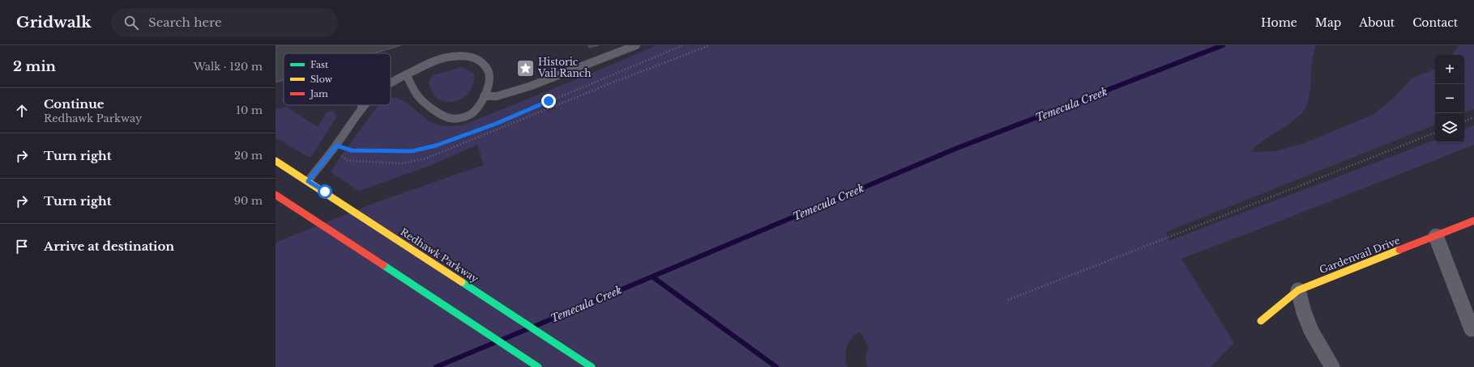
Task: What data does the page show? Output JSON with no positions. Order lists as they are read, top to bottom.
{
  "streets": {
    "main road": ["Redhawk Parkway", "Gardenvail Drive"]
  },
  "water": ["Temecula Creek"],
  "places": {
    "place": ["Historic Vail Ranch"]
  },
  "legend": ["Fast", "Slow", "Jam"],
  "page": {
    "header": "Gridwalk",
    "search": "Search here",
    "nav": [
      "Home",
      "Map",
      "About",
      "Contact"
    ],
    "heading": ["2 min", "Walk · 120 m"],
    "map_buttons": ["+", "−"],
    "list": [
      ["Continue", "Redhawk Parkway", "10 m"],
      ["Turn right", "20 m"],
      ["Turn right", "90 m"],
      "Arrive at destination"
    ]
  }
}
